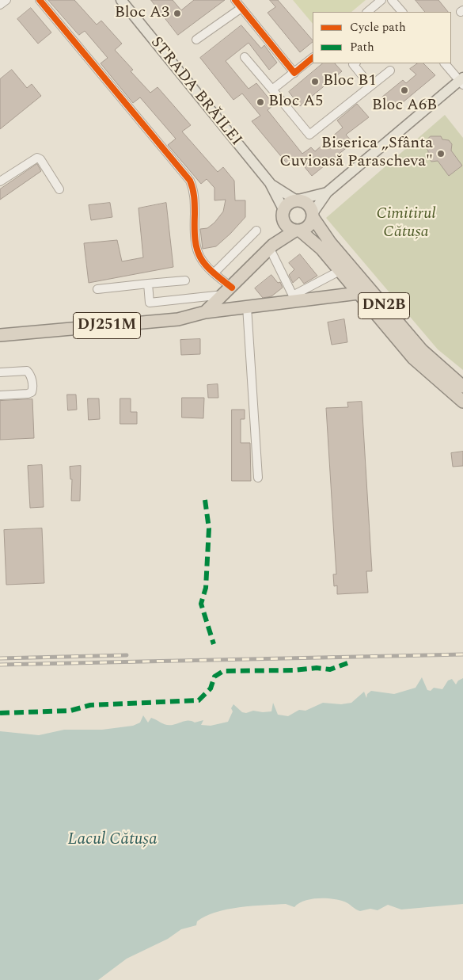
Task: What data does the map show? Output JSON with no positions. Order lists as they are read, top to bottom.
{
  "streets": {
    "highway": ["STRADA BRĂILEI", "DN2B", "DJ251M"]
  },
  "crossings": [
    ["STRADA BRĂILEI", "DJ251M"]
  ],
  "water": ["Lacul Cătușa"],
  "parks": ["Cimitirul Cătușa"],
  "places": [
    "Bloc A3",
    "Bloc B1",
    "Bloc A6B",
    "Bloc A5",
    "Biserica „Sfânta Cuvioasă Parascheva\""
  ],
  "legend": ["Cycle path", "Path"]
}
